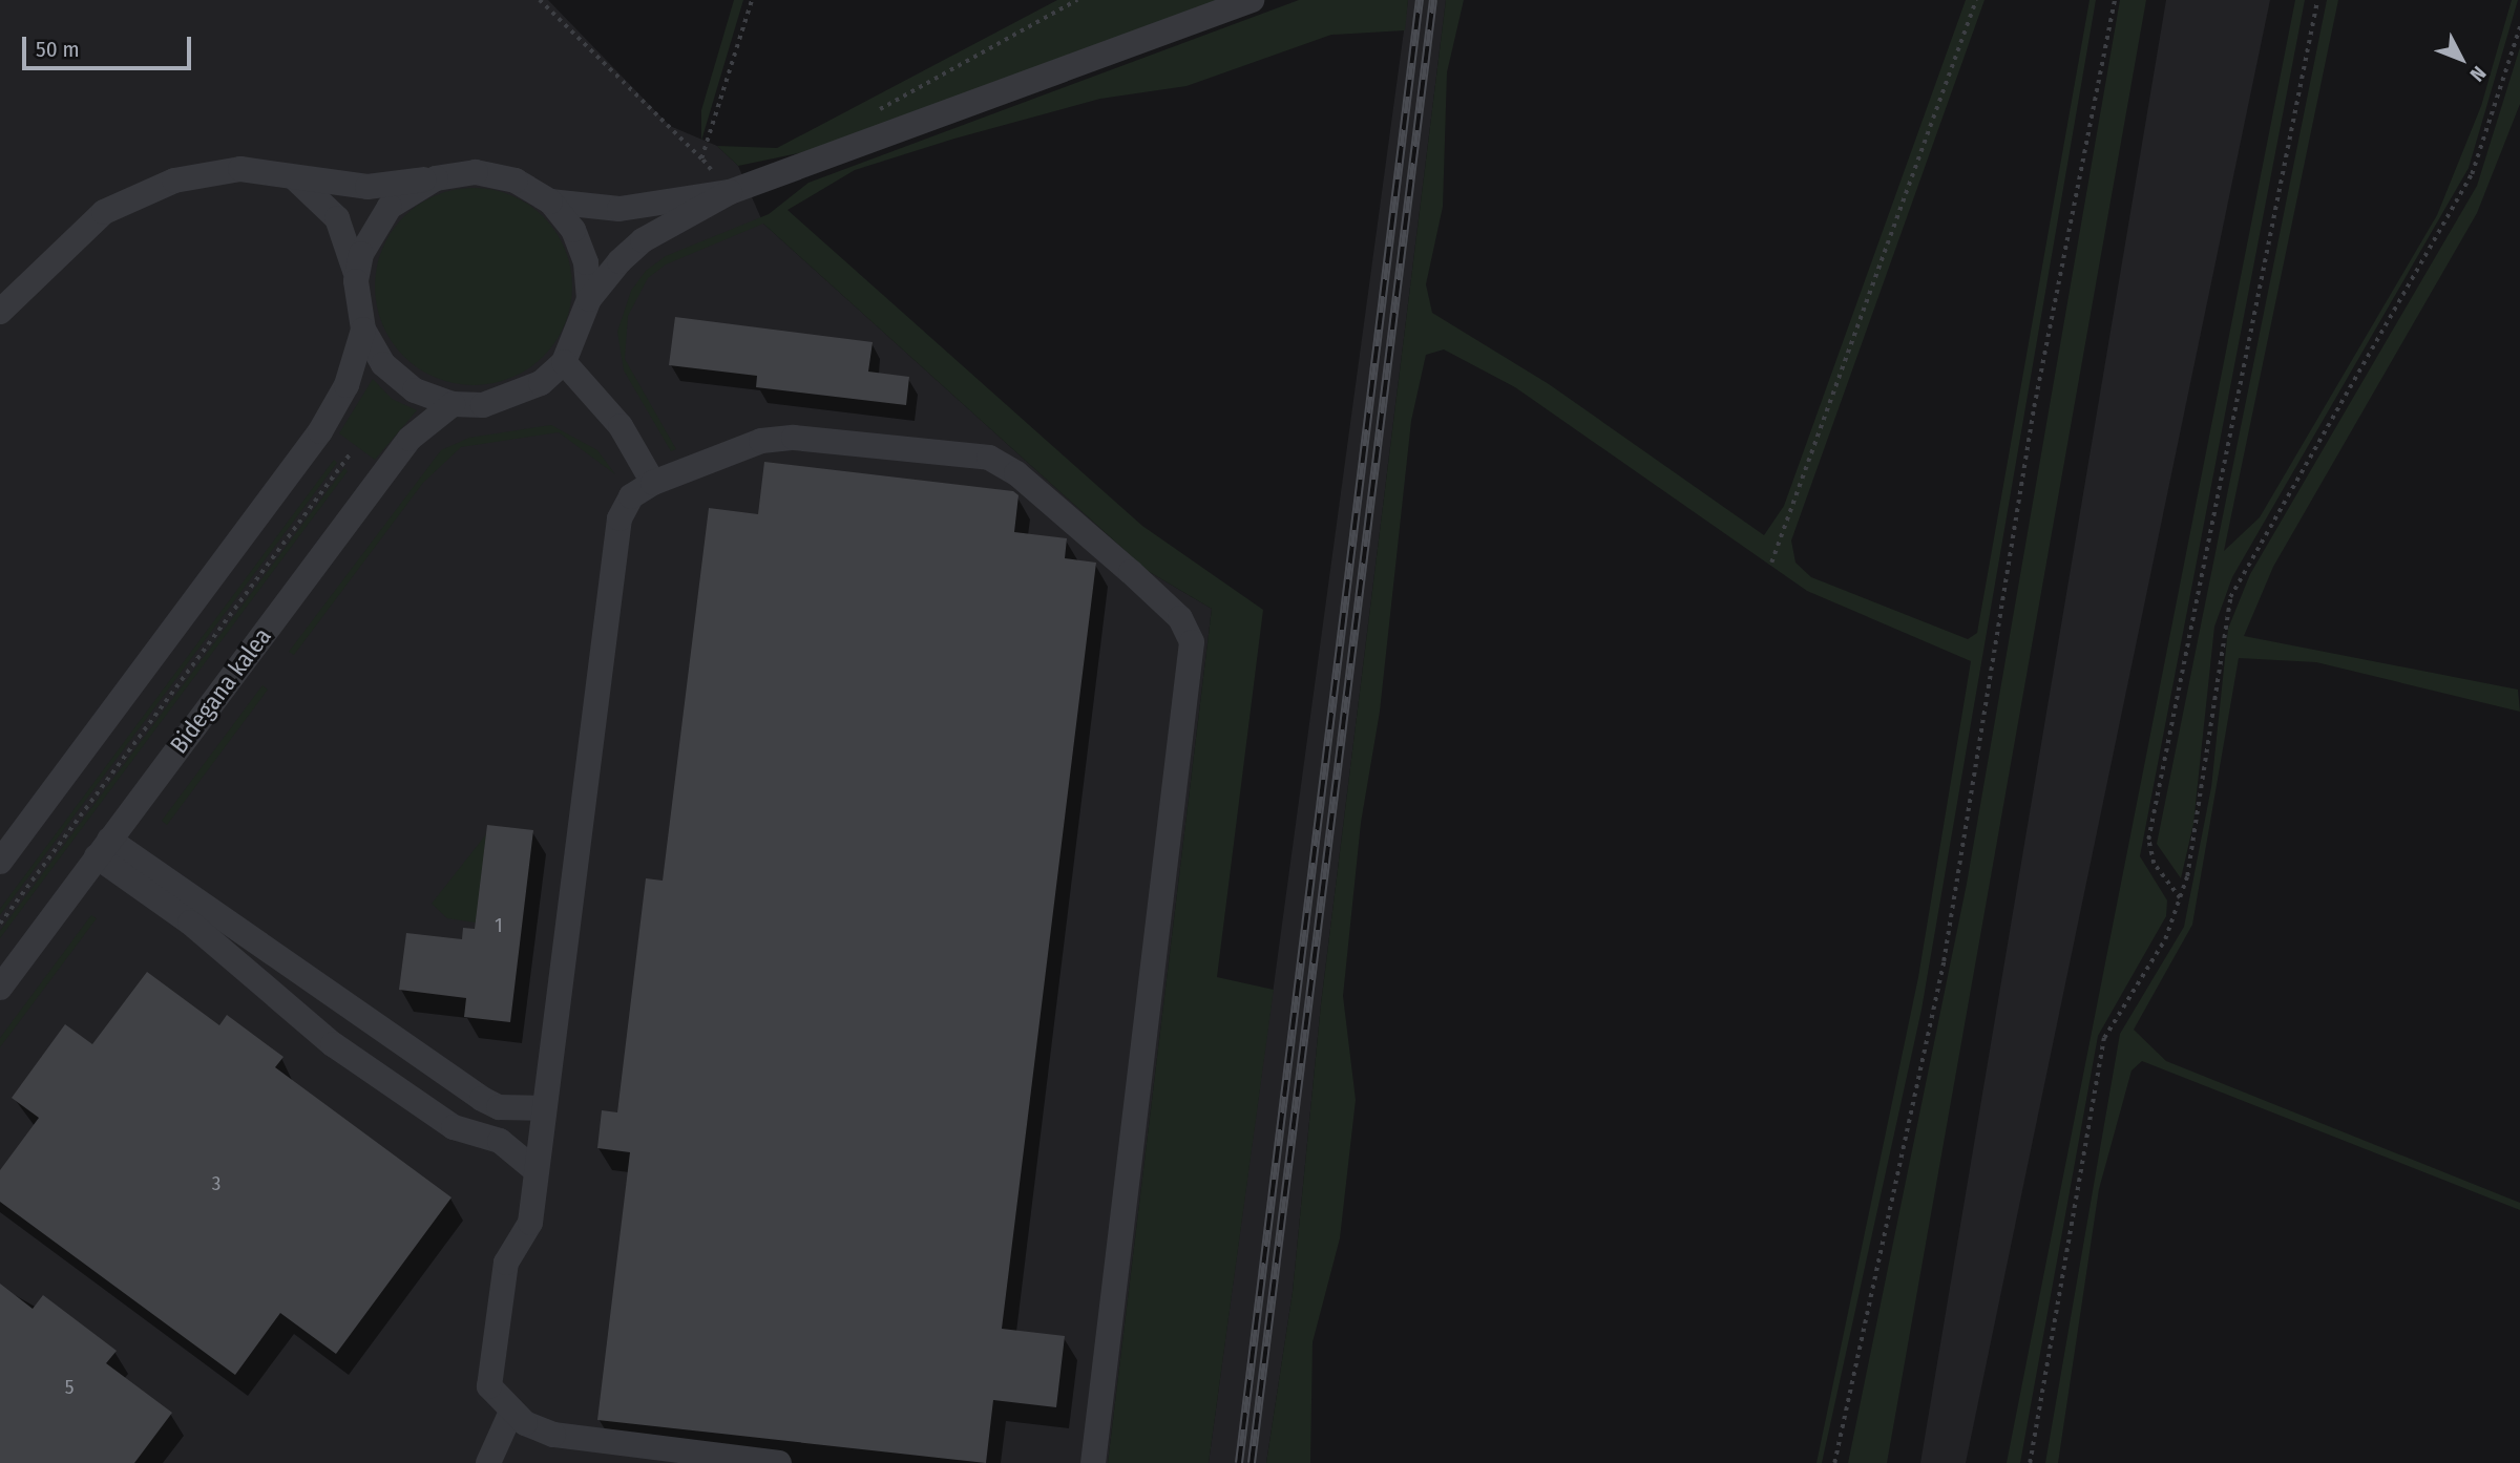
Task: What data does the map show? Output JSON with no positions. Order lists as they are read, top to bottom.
{
  "streets": {
    "street": ["Bidegana kalea"]
  },
  "house_numbers": ["1", "3", "5"],
  "scale_bar": "50 m",
  "north": "bottom right"
}
